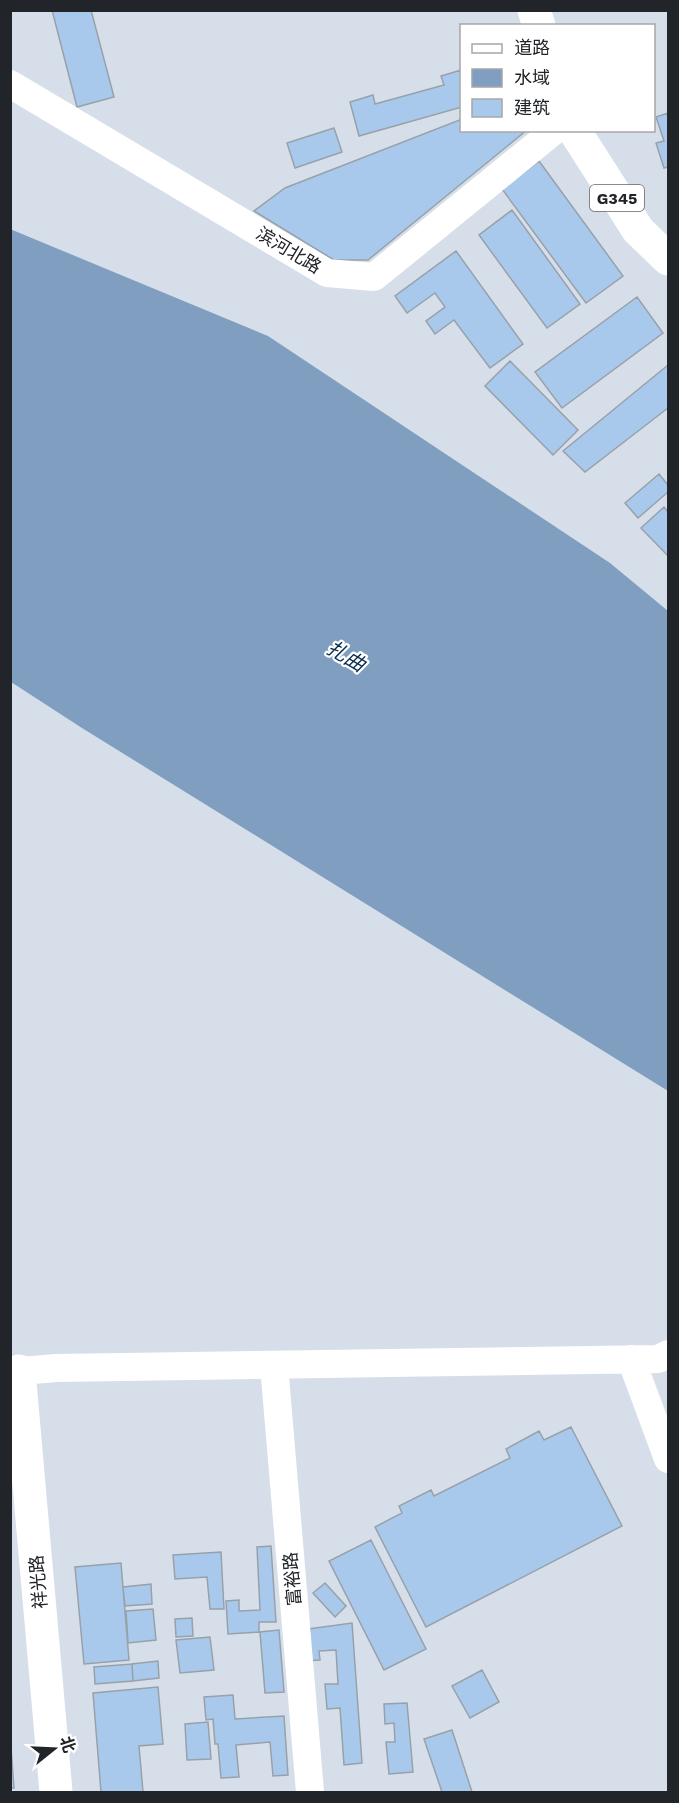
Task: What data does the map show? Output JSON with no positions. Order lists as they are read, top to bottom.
{
  "streets": {
    "main road": ["G345", "祥光路"],
    "street": ["滨河北路", "富裕路"]
  },
  "water": ["扎曲"],
  "legend": ["道路", "水域", "建筑"],
  "north": "right"
}
